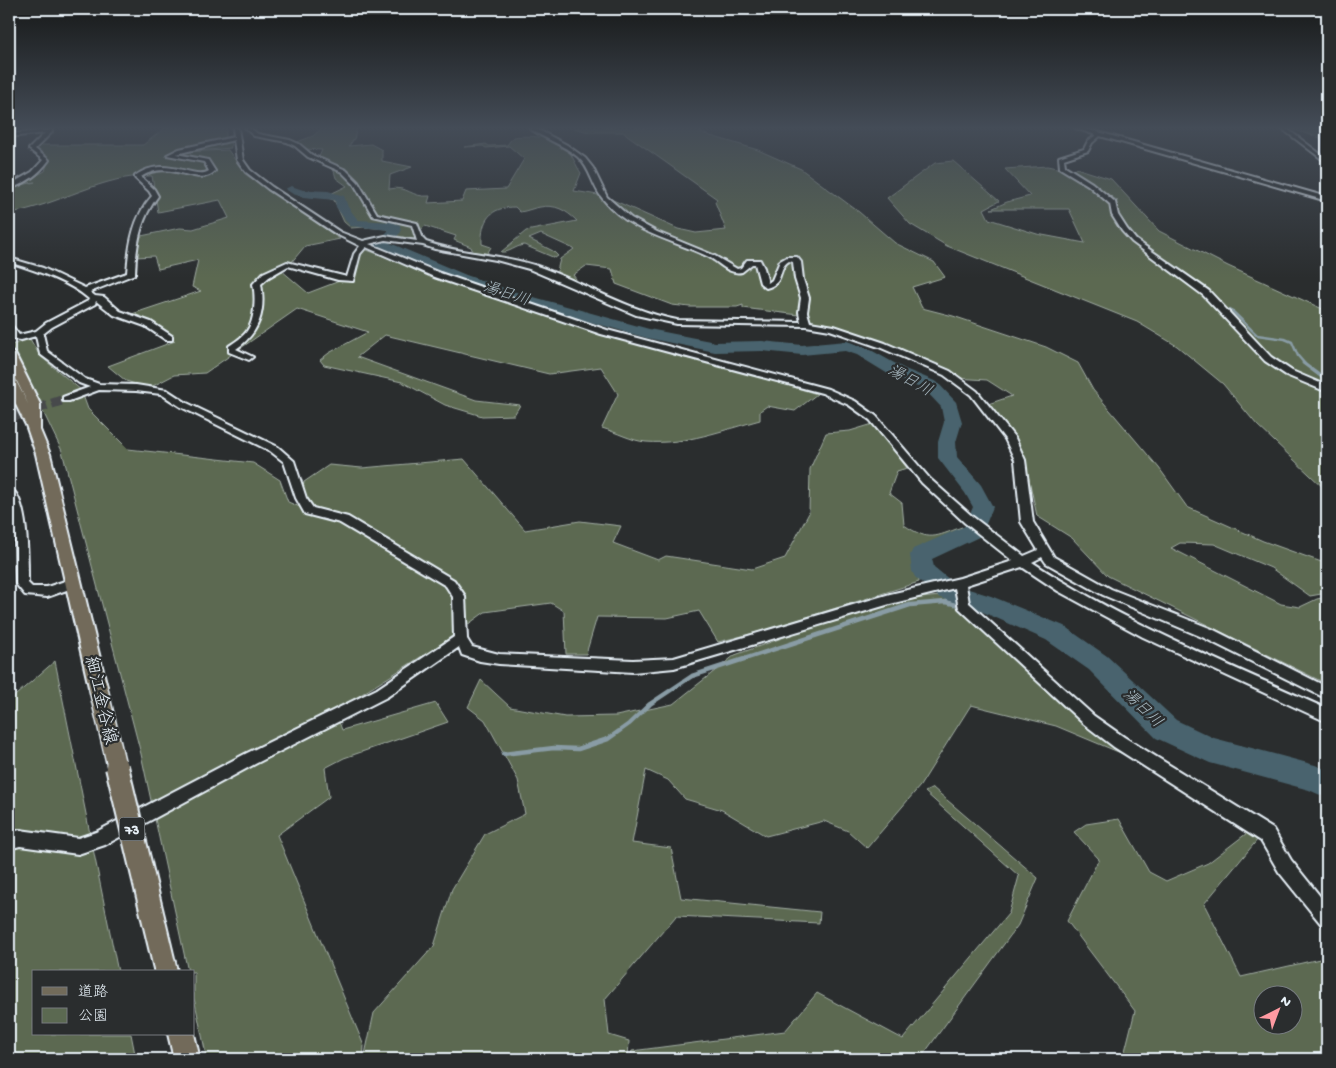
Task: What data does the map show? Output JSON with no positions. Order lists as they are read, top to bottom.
{
  "streets": {
    "main road": ["細江金谷線", "73"]
  },
  "water": ["湯日川"],
  "legend": ["道路", "公園"],
  "north": "top right"
}
